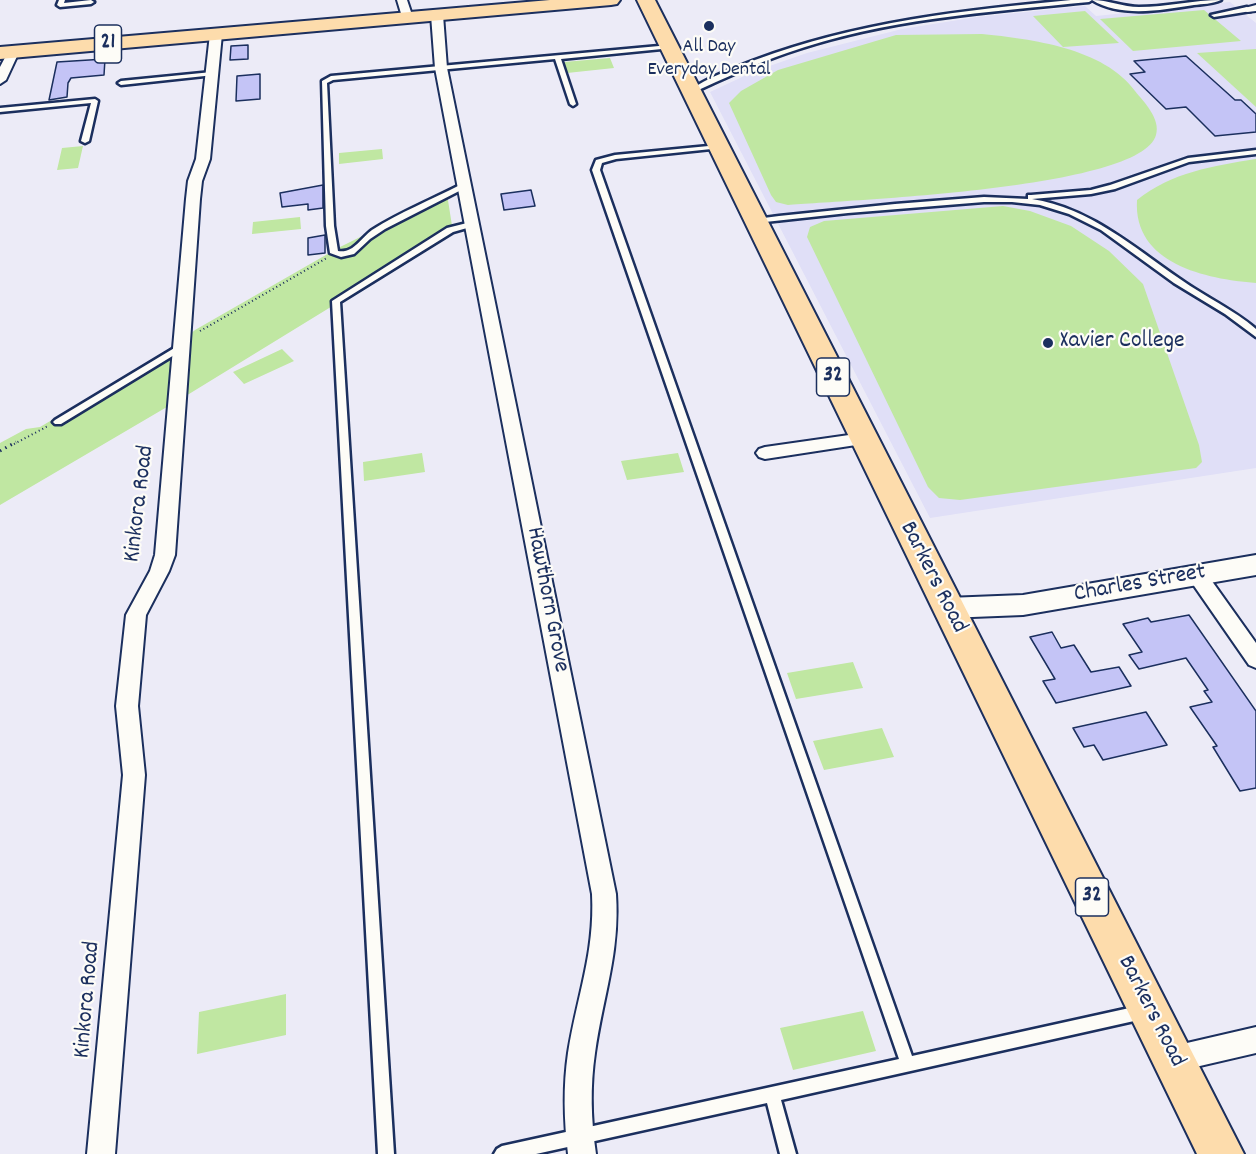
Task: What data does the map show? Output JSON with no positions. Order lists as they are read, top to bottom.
{
  "streets": {
    "main road": ["21", "32", "Barkers Road"],
    "street": ["Kinkora Road", "Charles Street", "Hawthorn Grove"]
  },
  "crossings": [
    ["21", "Kinkora Road"],
    ["21", "Hawthorn Grove"],
    ["Barkers Road", "Charles Street"]
  ],
  "places": ["All Day Everyday Dental", "Xavier College"]
}
